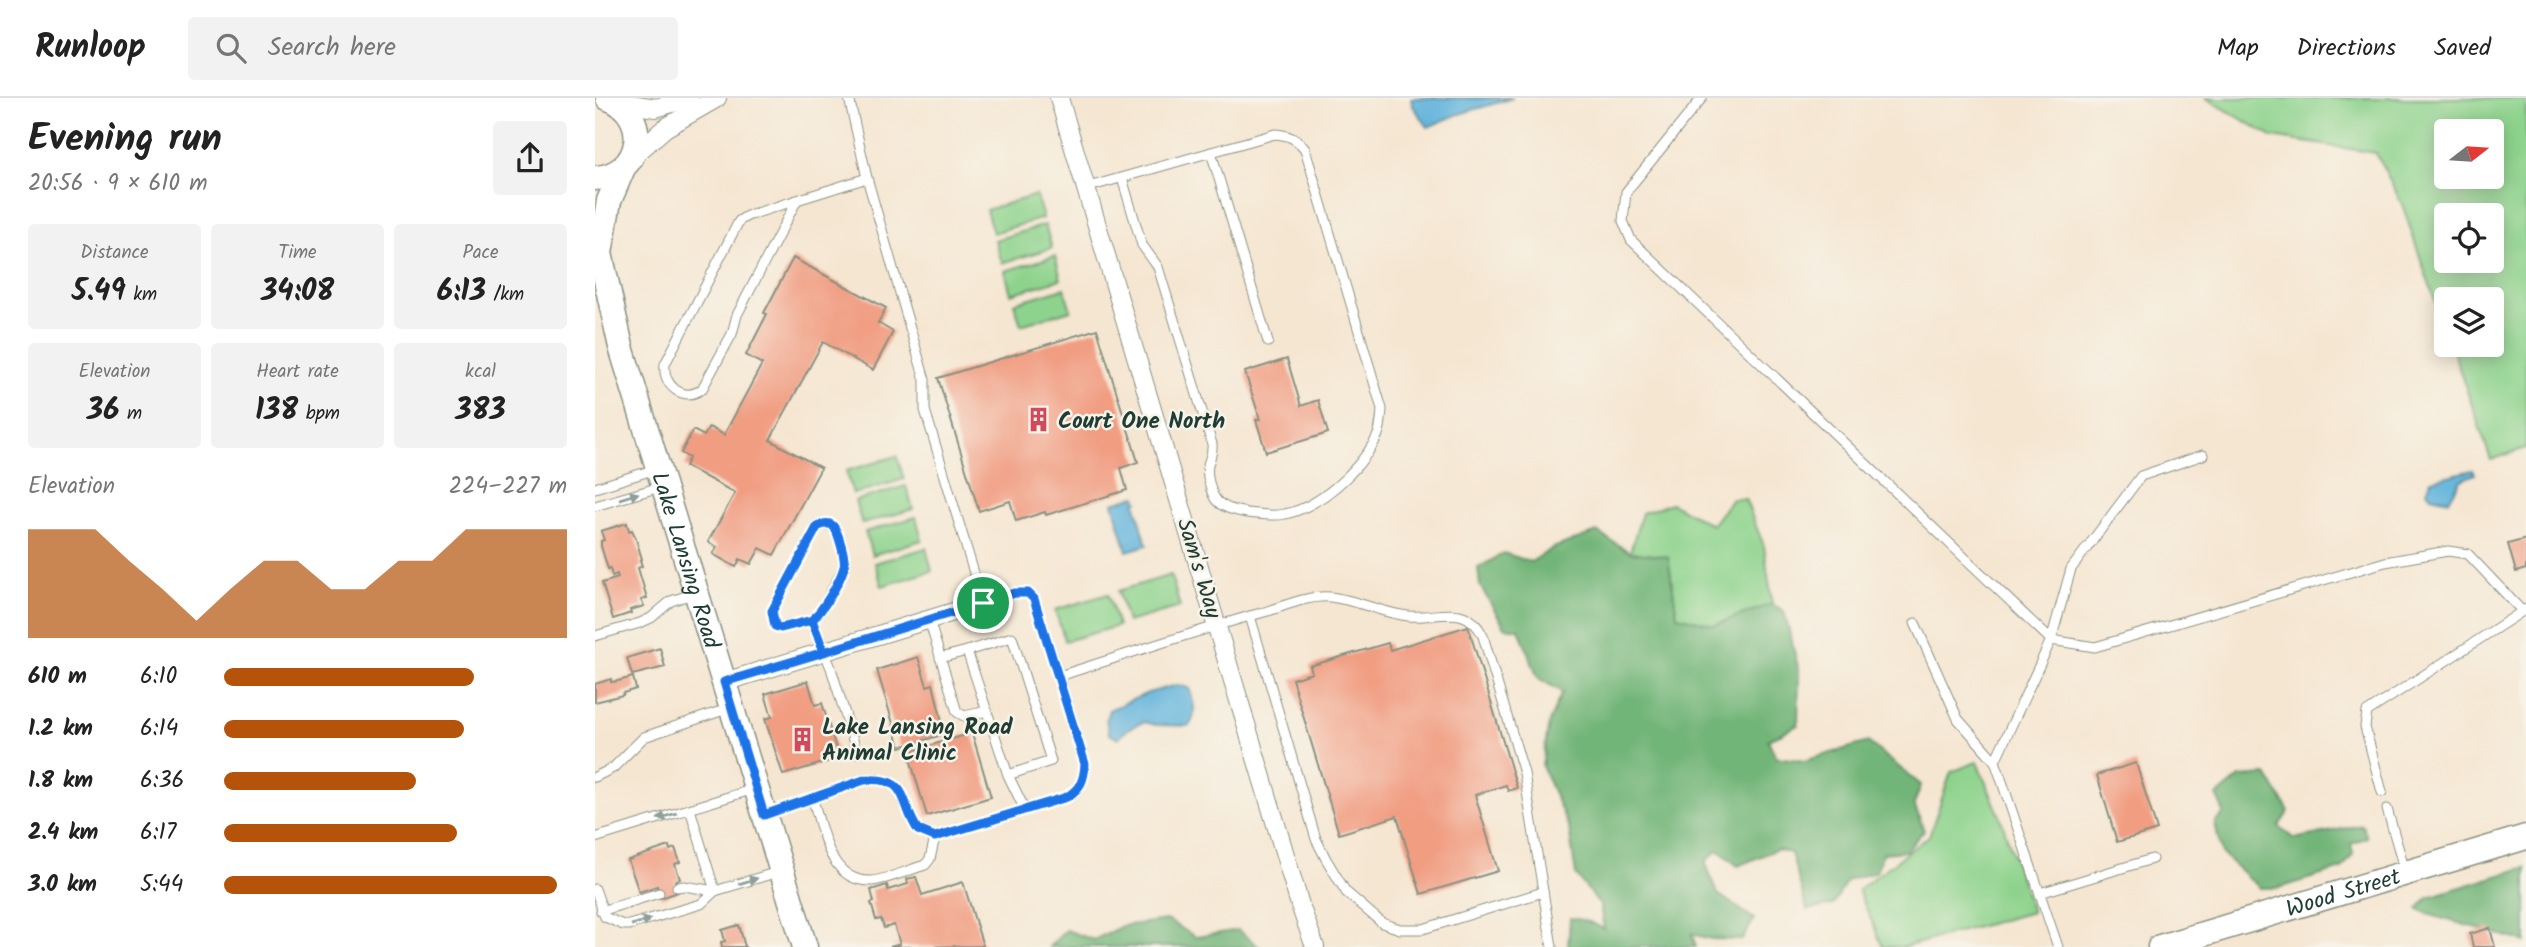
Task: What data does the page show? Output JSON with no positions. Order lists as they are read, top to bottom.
{
  "streets": {
    "main road": ["Lake Lansing Road", "Wood Street"],
    "street": ["Sam's Way"]
  },
  "places": {
    "building": ["Court One North", "Lake Lansing Road Animal Clinic"]
  },
  "north": "right",
  "page": {
    "header": "Runloop",
    "search": "Search here",
    "nav": ["Map", "Directions", "Saved"],
    "heading": ["Evening run", "20:56 · 9 × 610 m"],
    "stats": [
      ["Distance", "5.49 km"],
      ["Time", "34:08"],
      ["Pace", "6:13 /km"],
      ["Elevation", "36 m"],
      ["Heart rate", "138 bpm"],
      ["kcal", "383"]
    ],
    "chart": ["Elevation", "224–227 m"],
    "list": [
      {
        "name": "610 m",
        "note": "6:10"
      },
      {
        "name": "1.2 km",
        "note": "6:14"
      },
      {
        "name": "1.8 km",
        "note": "6:36"
      },
      {
        "name": "2.4 km",
        "note": "6:17"
      },
      {
        "name": "3.0 km",
        "note": "5:44"
      }
    ]
  }
}
